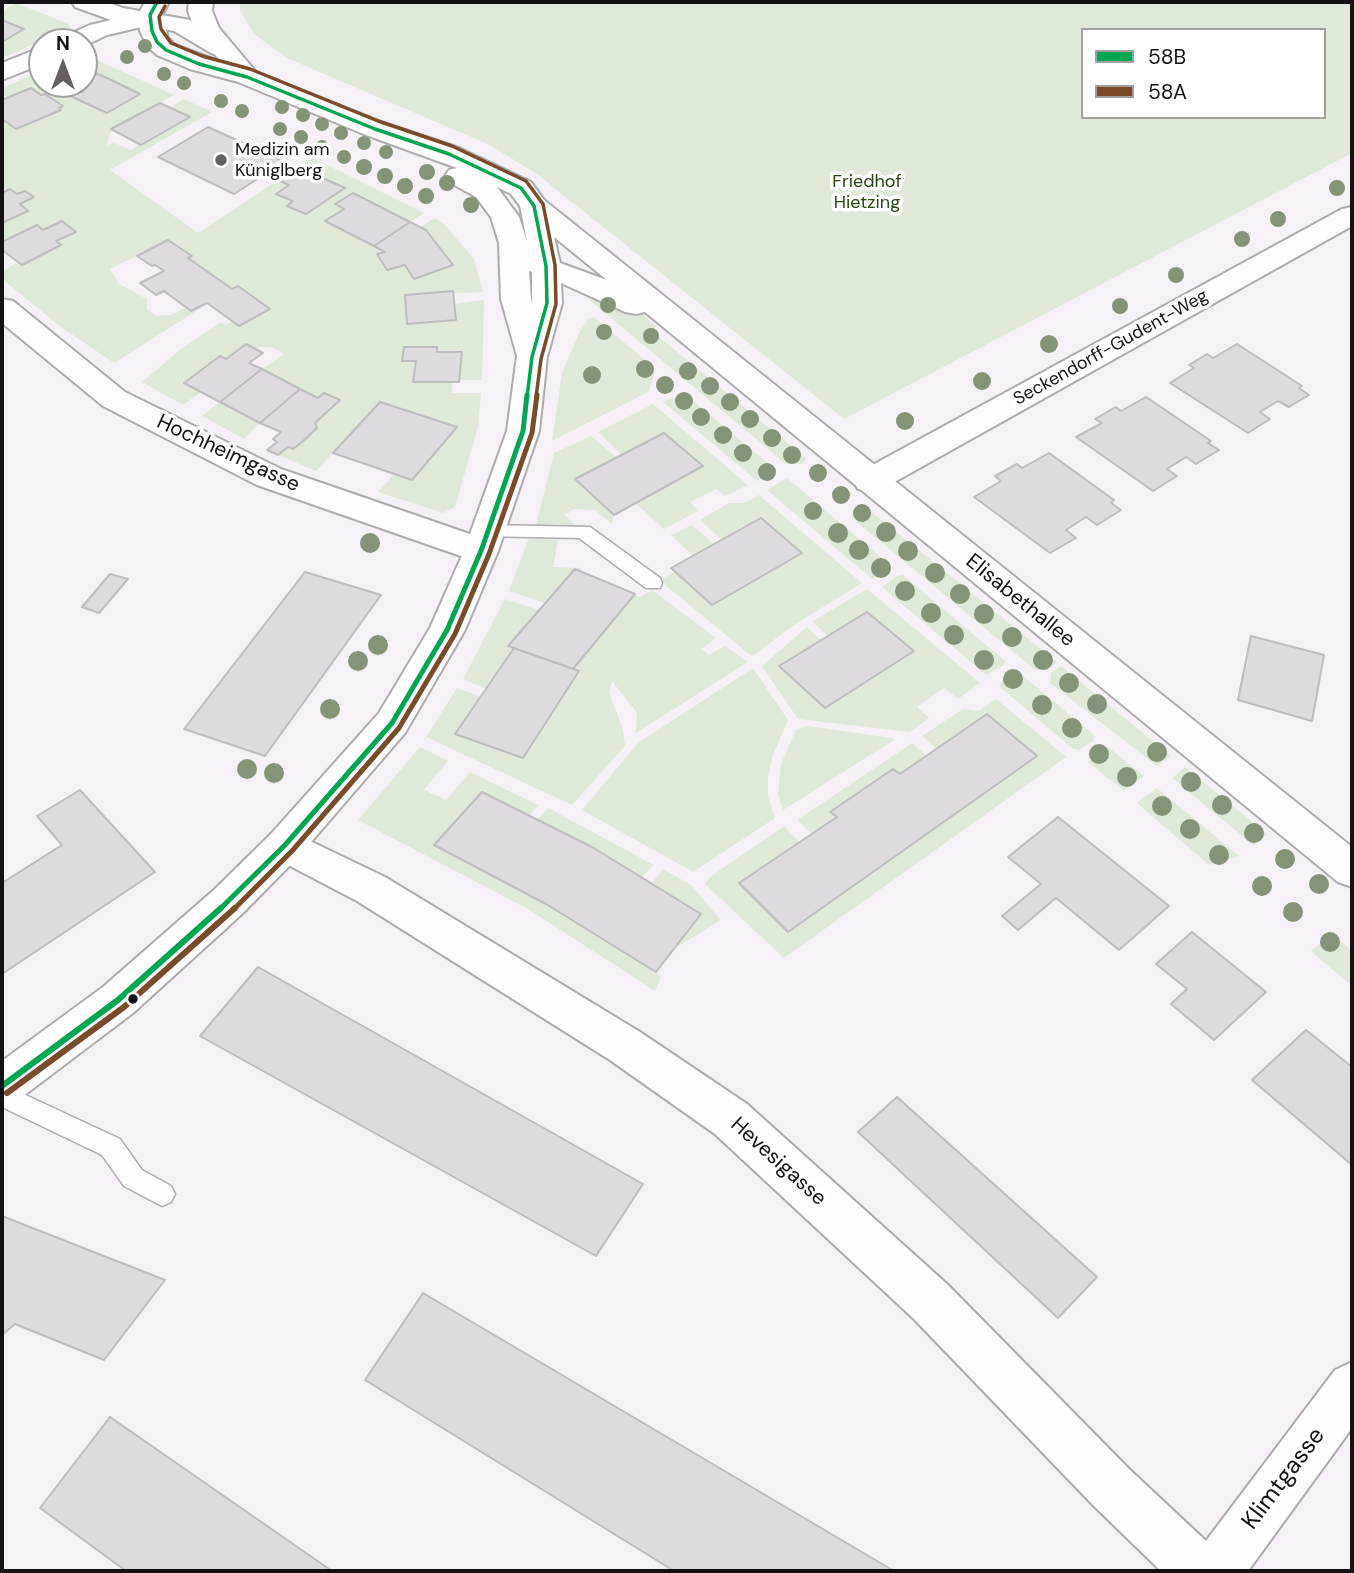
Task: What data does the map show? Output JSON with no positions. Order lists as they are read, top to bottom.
{
  "streets": {
    "street": [
      "Seckendorff-Gudent-Weg",
      "Hochheimgasse",
      "Elisabethallee",
      "Hevesigasse",
      "Klimtgasse"
    ]
  },
  "crossings": [
    ["Seckendorff-Gudent-Weg", "Elisabethallee"]
  ],
  "parks": ["Friedhof Hietzing"],
  "places": ["Medizin am Küniglberg"],
  "lines": ["transit line 58B", "transit line 58A"],
  "legend": ["58B", "58A"],
  "north": "top"
}
